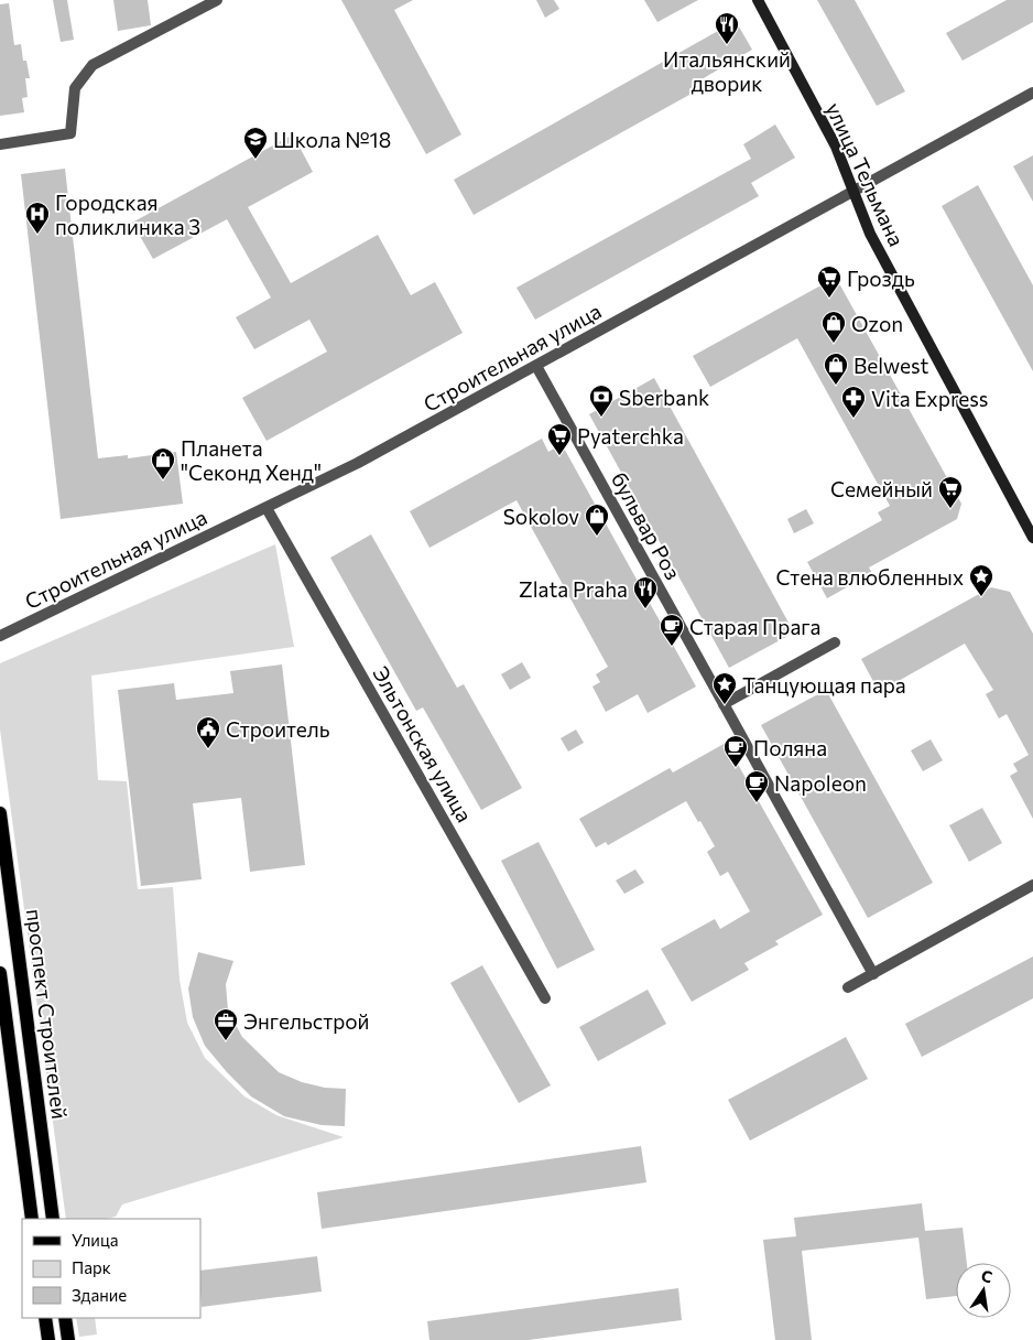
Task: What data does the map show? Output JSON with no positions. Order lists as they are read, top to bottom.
{
  "streets": {
    "main road": ["проспект Строителей"],
    "street": [
      "улица Тельмана",
      "Строительная улица",
      "бульвар Роз",
      "Эльтонская улица"
    ]
  },
  "crossings": [
    ["улица Тельмана", "Строительная улица"],
    ["Строительная улица", "бульвар Роз"],
    ["Строительная улица", "Эльтонская улица"]
  ],
  "places": {
    "restaurant": ["Итальянский дворик", "Zlata Praha"],
    "school or university": ["Школа №18"],
    "hospital": ["Городская поликлиника 3"],
    "supermarket": ["Гроздь", "Pyaterchka", "Семейный"],
    "shop": [
      "Ozon",
      "Belwest",
      "Планета \"Секонд Хенд\"",
      "Sokolov"
    ],
    "bank": ["Sberbank"],
    "pharmacy": ["Vita Express"],
    "place": ["Стена влюбленных", "Танцующая пара"],
    "cafe": ["Старая Прага", "Поляна", "Napoleon"],
    "public building": ["Строитель"],
    "office": ["Энгельстрой"]
  },
  "legend": ["Улица", "Парк", "Здание"],
  "north": "top"
}
